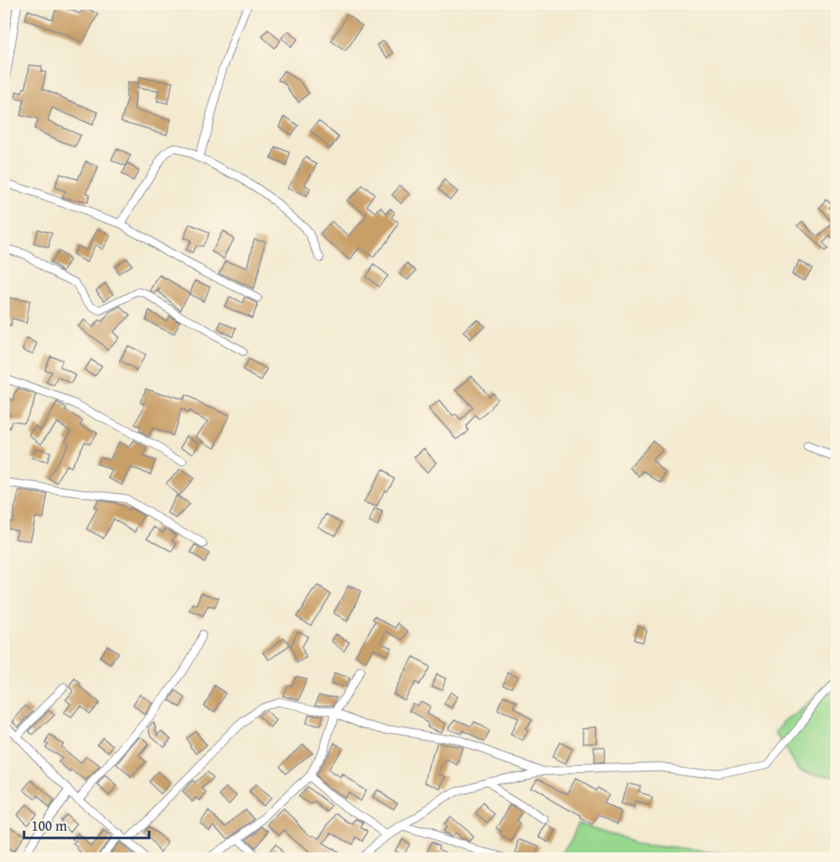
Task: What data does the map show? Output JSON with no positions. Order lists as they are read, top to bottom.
{
  "scale_bar": "100 m"
}
